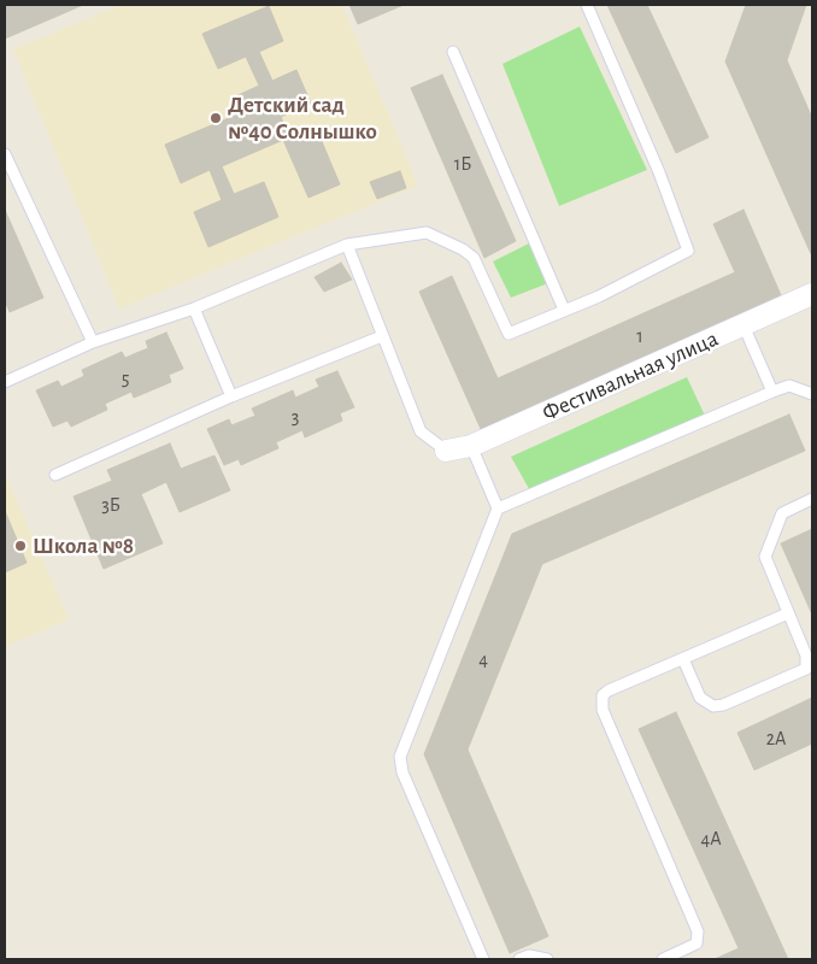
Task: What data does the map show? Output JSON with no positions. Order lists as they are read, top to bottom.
{
  "streets": {
    "street": ["Фестивальная улица"]
  },
  "places": ["Детский сад №40 Солнышко", "Школа №8"],
  "house_numbers": [
    "1Б",
    "1",
    "5",
    "3",
    "3Б",
    "4",
    "2А",
    "4А"
  ]
}
